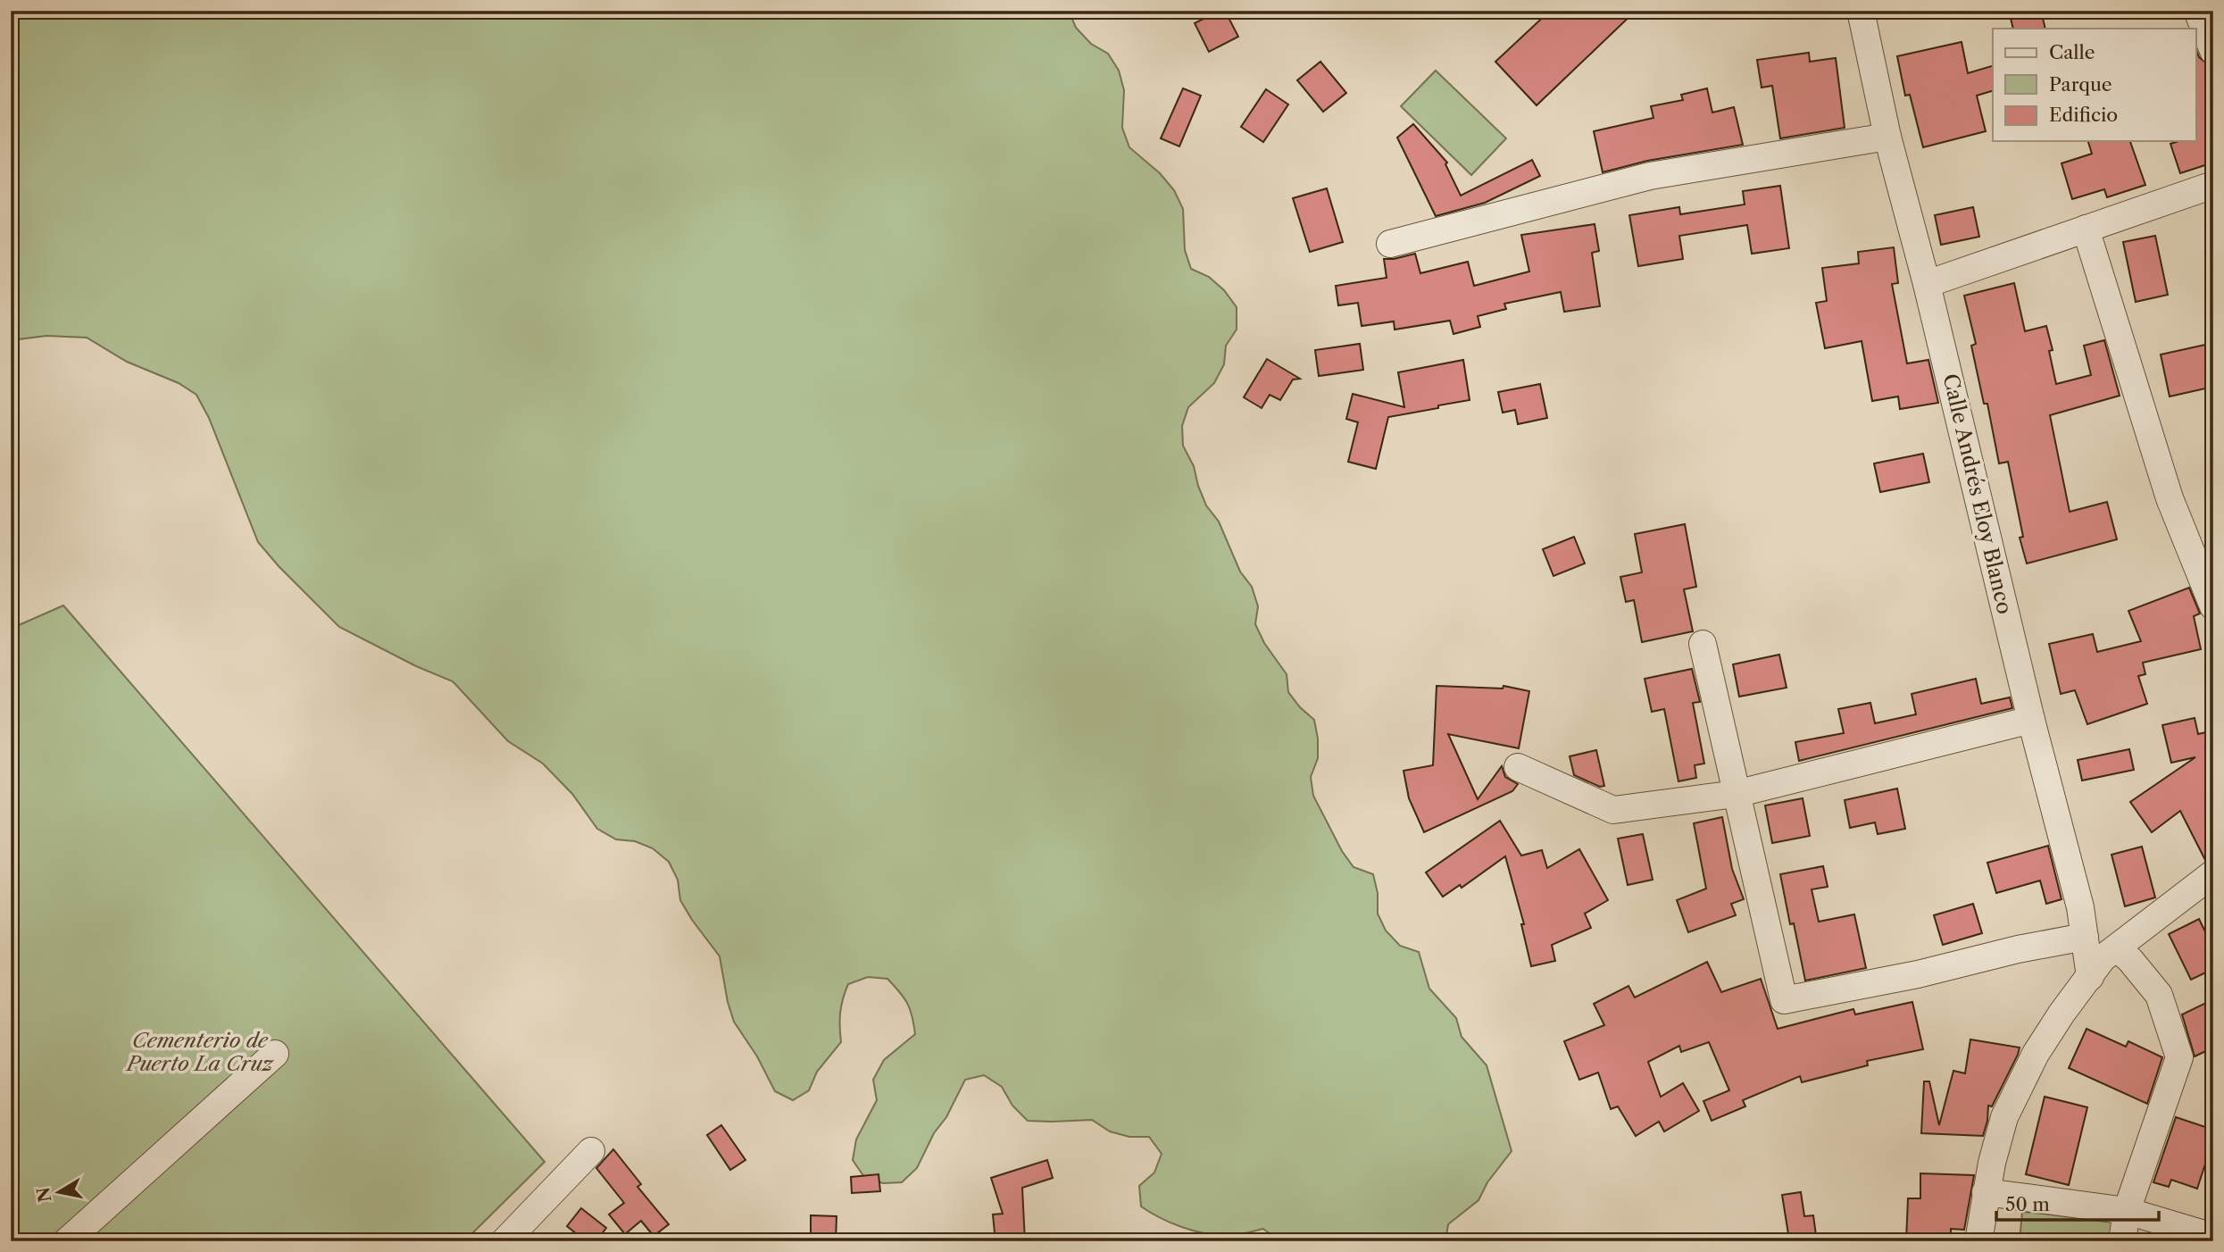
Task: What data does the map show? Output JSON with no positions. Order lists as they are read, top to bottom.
{
  "streets": {
    "street": ["Calle Andrés Eloy Blanco"]
  },
  "parks": ["Cementerio de Puerto La Cruz"],
  "legend": ["Calle", "Parque", "Edificio"],
  "scale_bar": "50 m",
  "north": "left"
}
